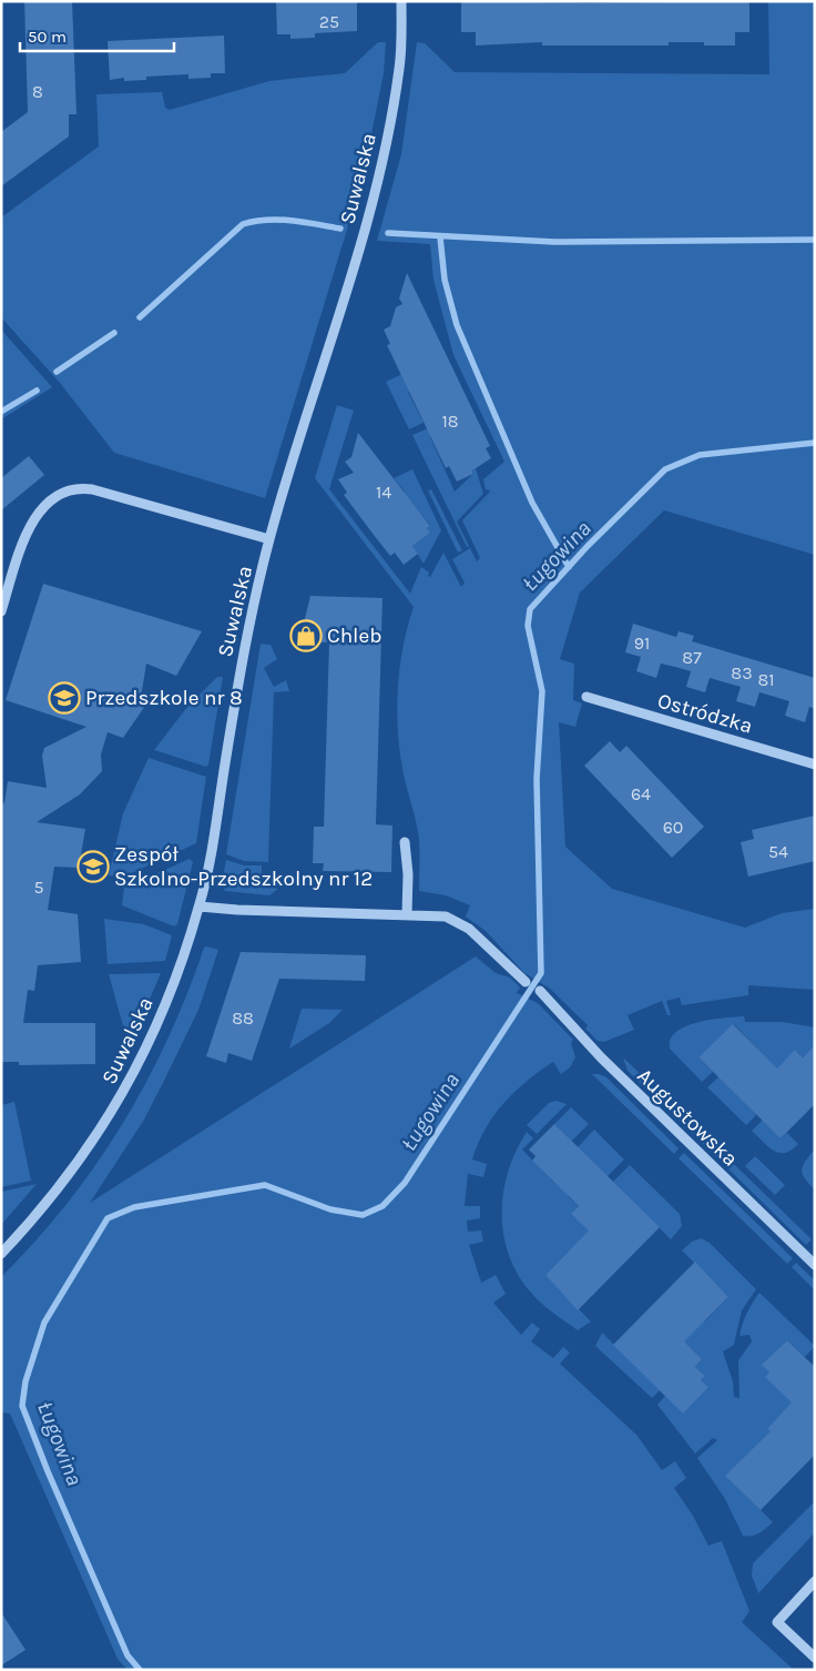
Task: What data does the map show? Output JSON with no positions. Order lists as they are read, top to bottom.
{
  "streets": {
    "street": ["Suwalska", "Ostródzka", "Augustowska"]
  },
  "water": ["Ługowina"],
  "places": {
    "shop": ["Chleb"],
    "school or university": ["Przedszkole nr 8", "Zespół Szkolno-Przedszkolny nr 12"]
  },
  "house_numbers": [
    "25",
    "8",
    "18",
    "14",
    "91",
    "87",
    "83",
    "81",
    "64",
    "60",
    "54",
    "5",
    "88"
  ],
  "scale_bar": "50 m"
}
